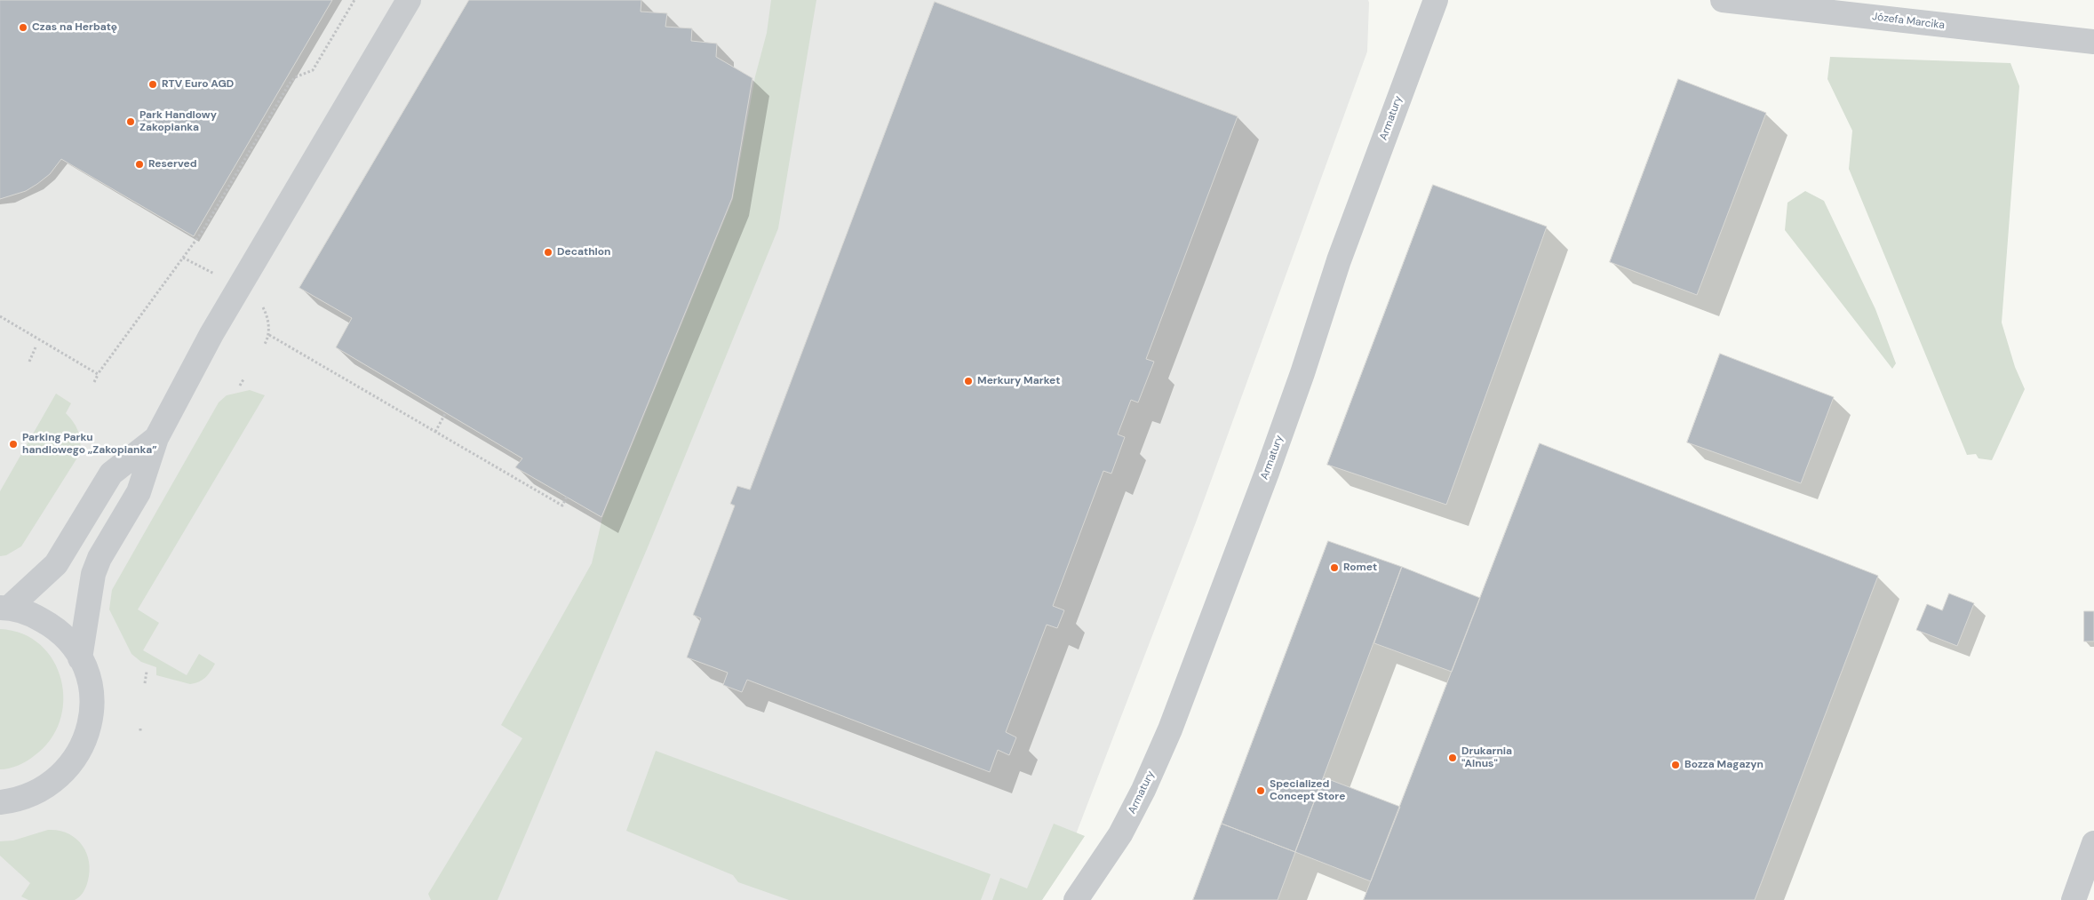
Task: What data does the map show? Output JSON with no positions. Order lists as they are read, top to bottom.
{
  "streets": {
    "street": ["Józefa Marcika", "Armatury"]
  },
  "places": [
    "Czas na Herbatę",
    "RTV Euro AGD",
    "Park Handlowy Zakopianka",
    "Reserved",
    "Decathlon",
    "Merkury Market",
    "Parking Parku handlowego „Zakopianka”",
    "Romet",
    "Drukarnia \"Alnus\"",
    "Bozza Magazyn",
    "Specialized Concept Store"
  ]
}
